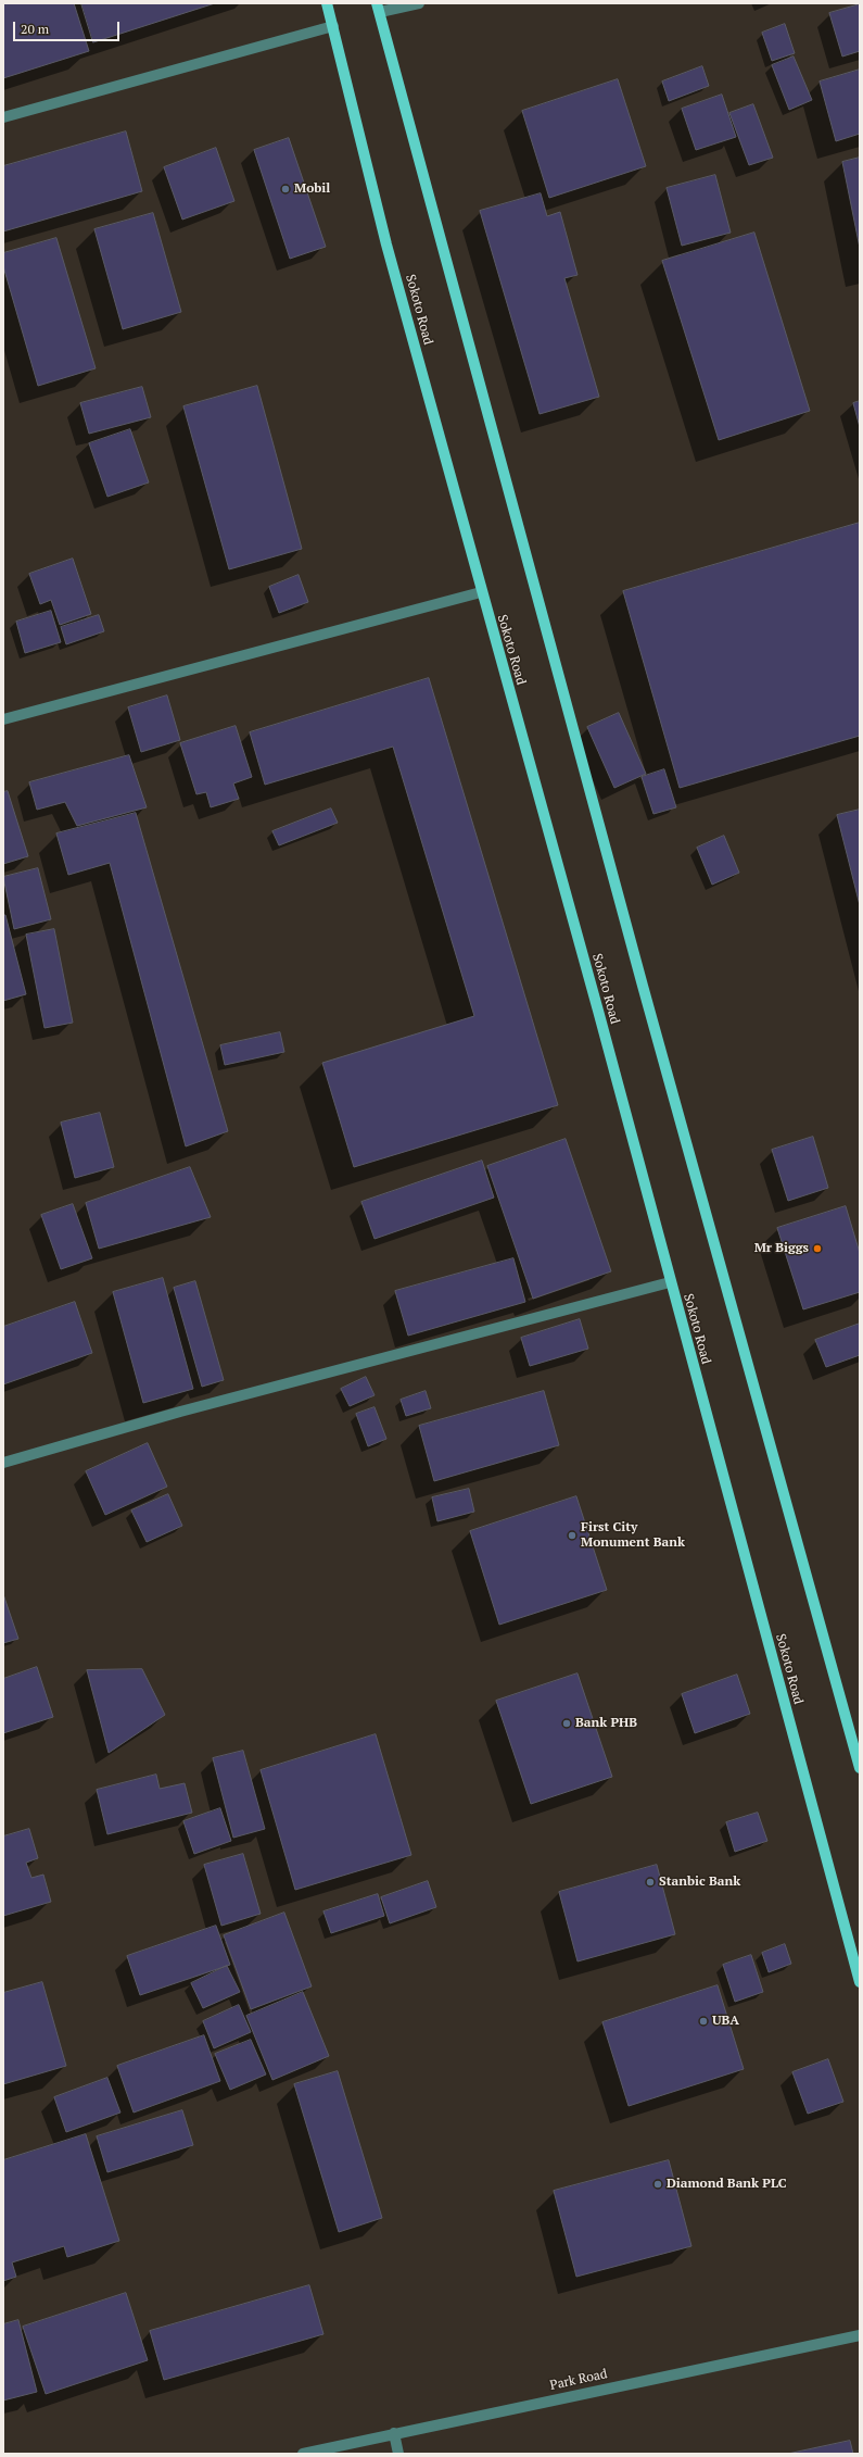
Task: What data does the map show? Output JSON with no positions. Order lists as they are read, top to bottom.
{
  "streets": {
    "main road": ["Sokoto Road"],
    "street": ["Park Road"]
  },
  "places": [
    "Mobil",
    "Mr Biggs",
    "First City Monument Bank",
    "Bank PHB",
    "Stanbic Bank",
    "UBA",
    "Diamond Bank PLC"
  ],
  "scale_bar": "20 m"
}
